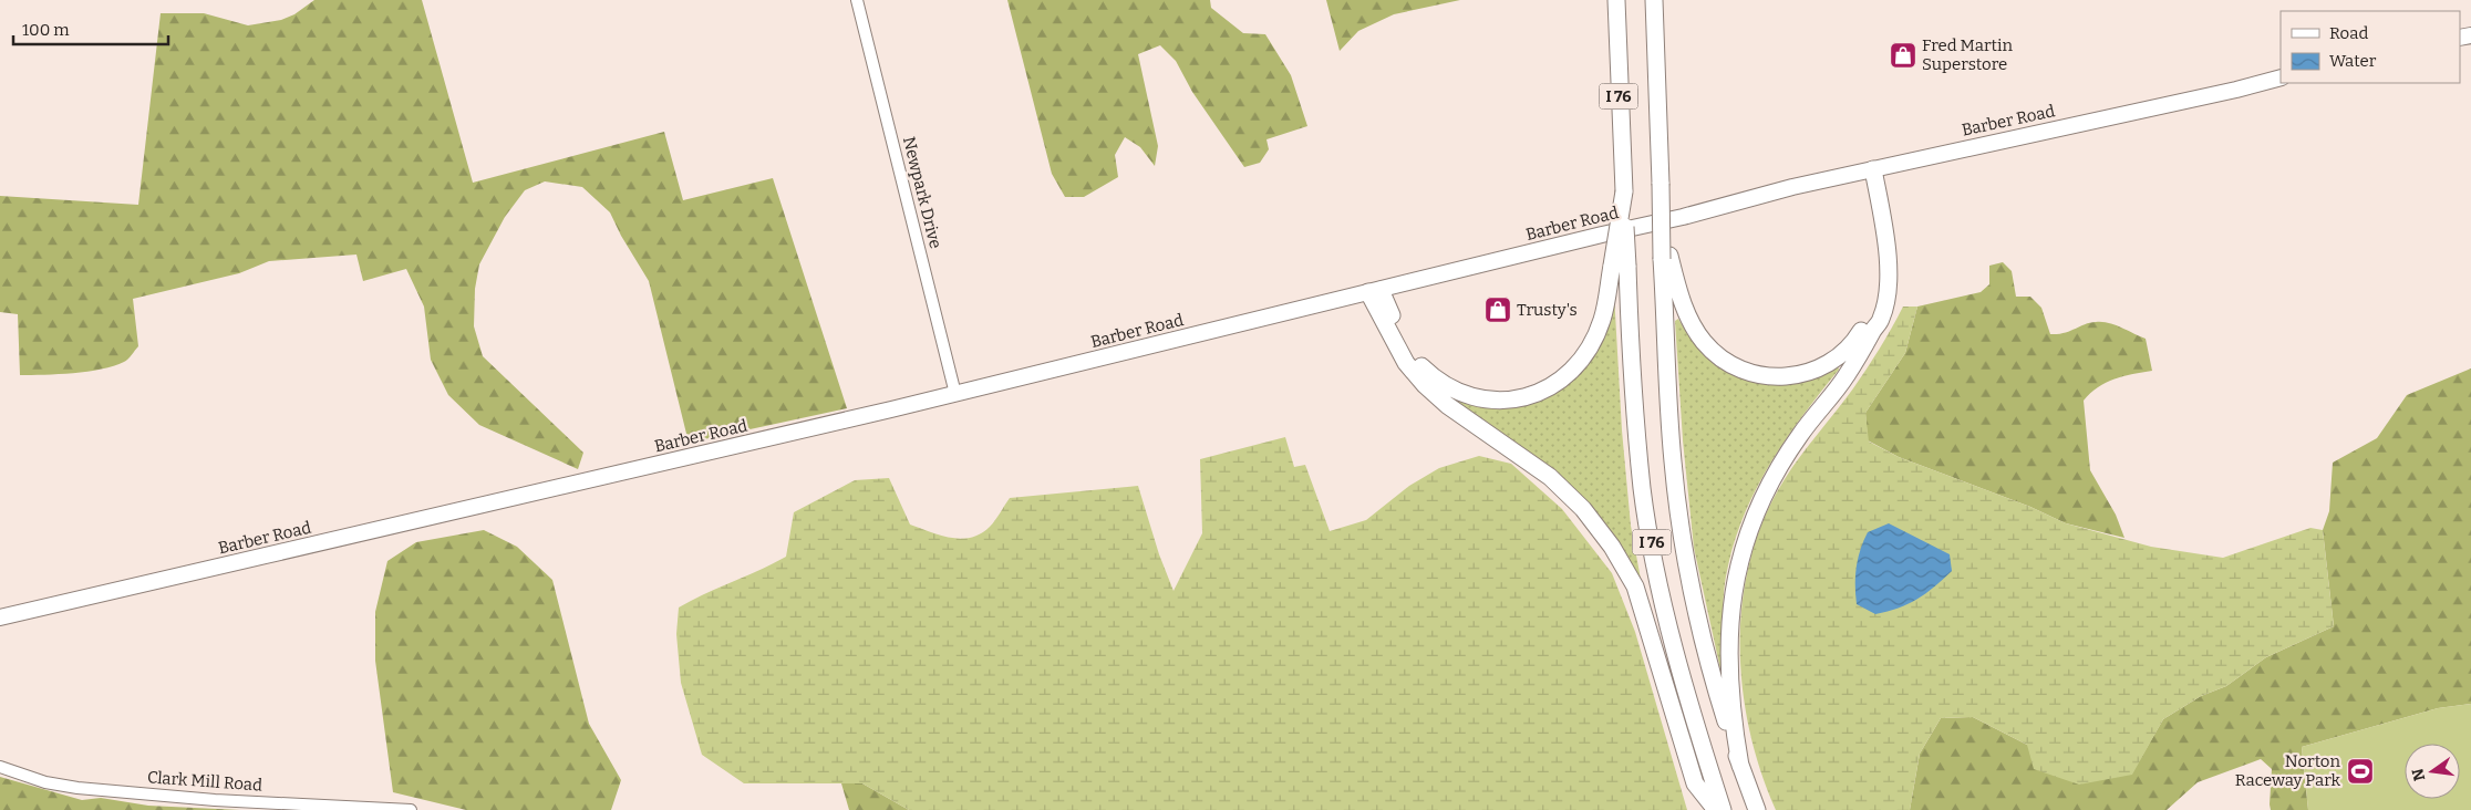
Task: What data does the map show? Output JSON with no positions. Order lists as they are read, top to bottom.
{
  "streets": {
    "highway": ["I 76"],
    "main road": ["Barber Road"],
    "street": ["Newpark Drive", "Clark Mill Road"]
  },
  "crossings": [
    ["Barber Road", "Newpark Drive"]
  ],
  "places": {
    "shop": ["Fred Martin Superstore", "Trusty's"],
    "sports": ["Norton Raceway Park"]
  },
  "legend": ["Road", "Water"],
  "scale_bar": "100 m",
  "north": "left"
}
